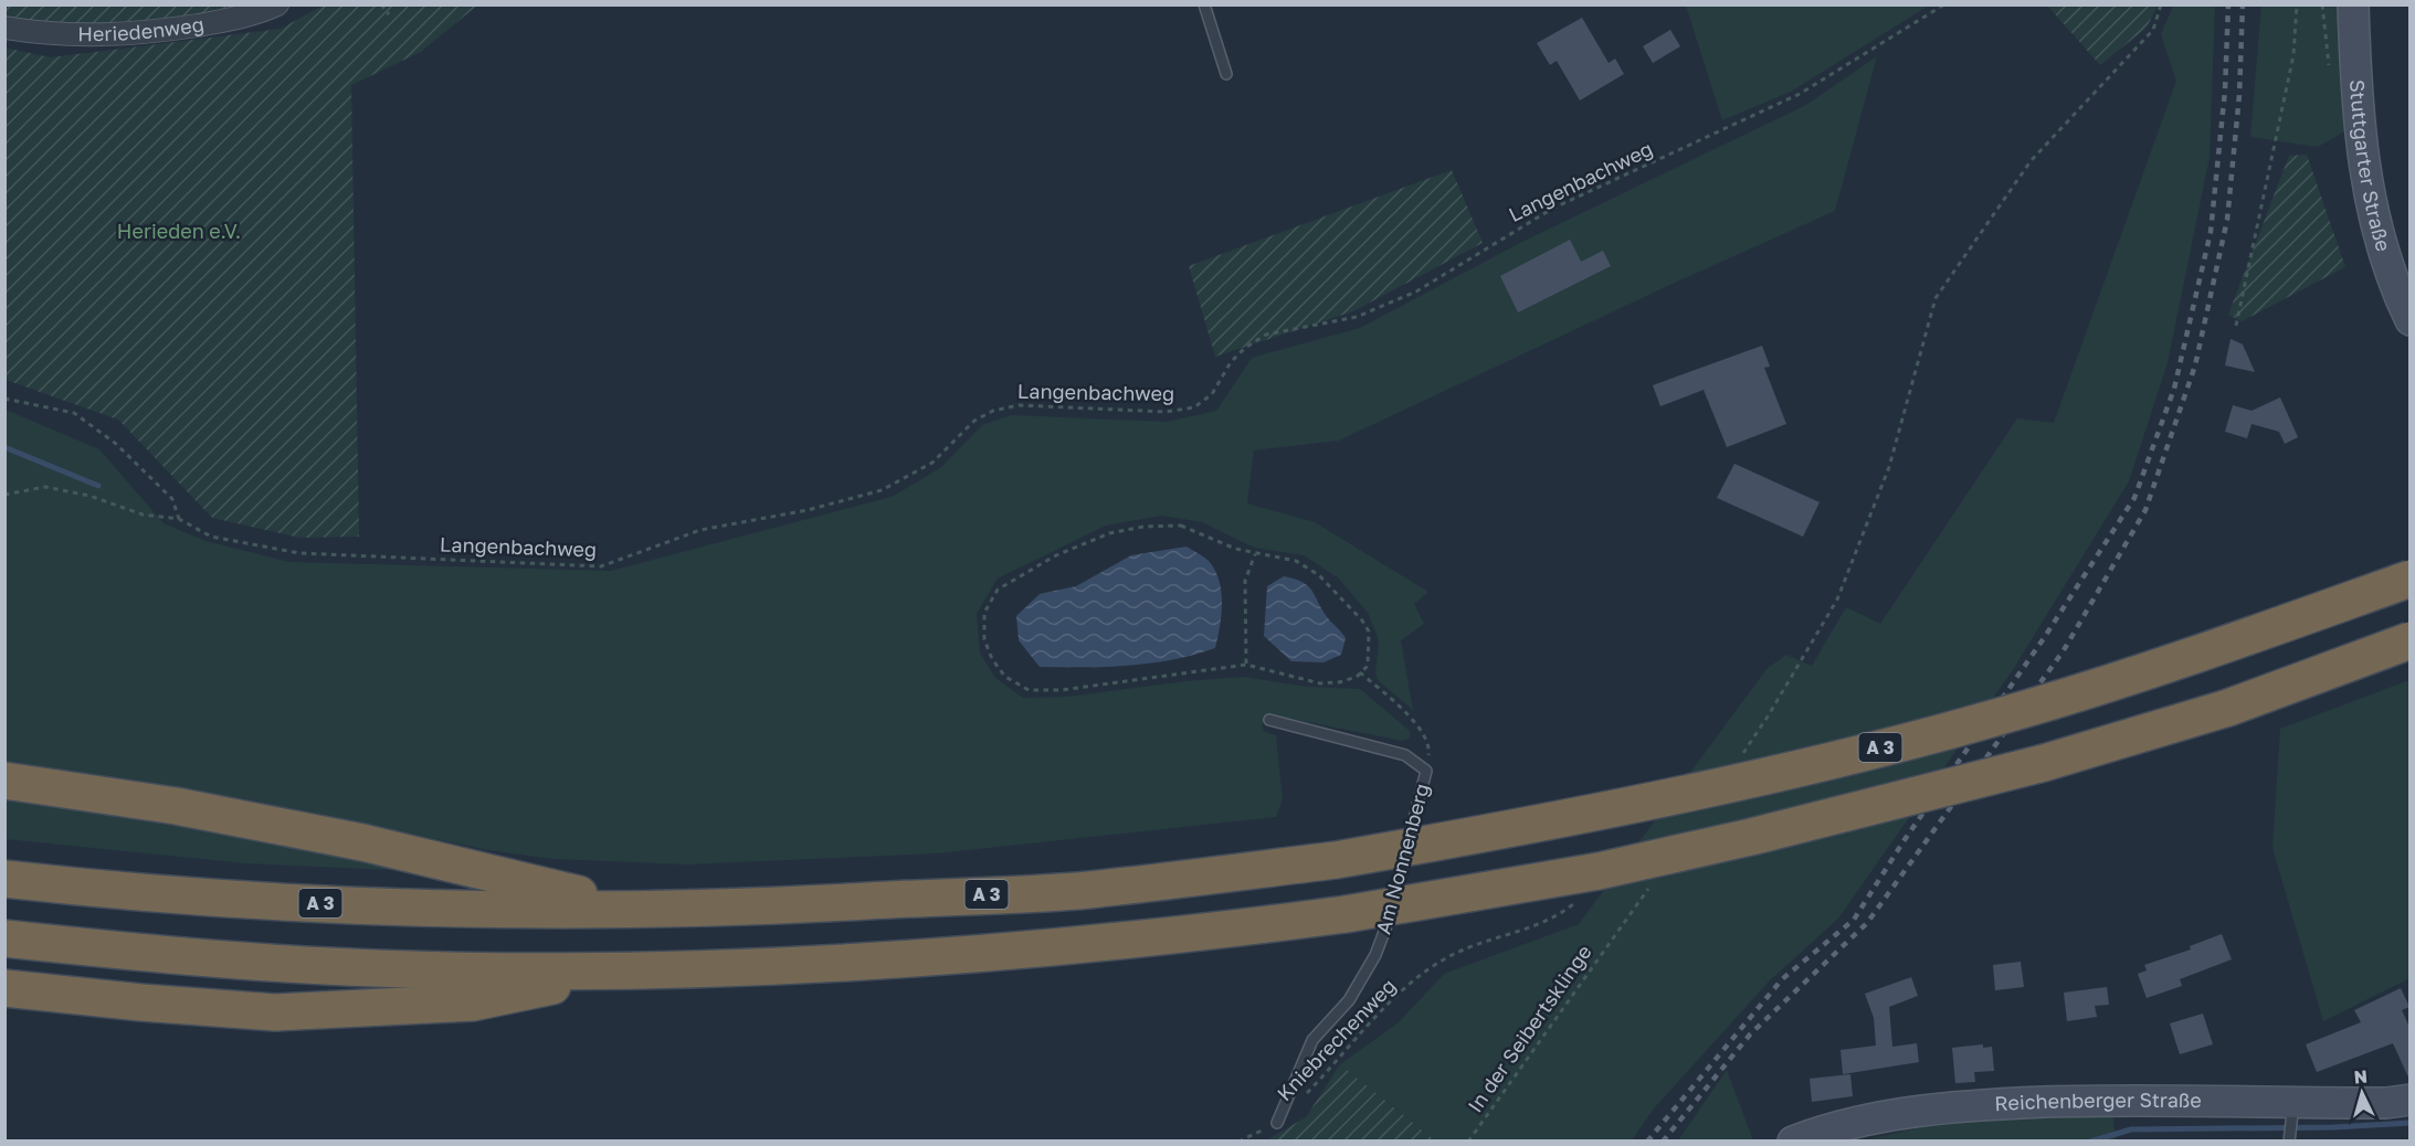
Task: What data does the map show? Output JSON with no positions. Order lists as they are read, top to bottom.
{
  "streets": {
    "highway": ["A 3"],
    "main road": ["Stuttgarter Straße", "Reichenberger Straße"],
    "street": ["Heriedenweg"],
    "lane": ["Am Nonnenberg"],
    "path": ["Langenbachweg", "In der Seibertsklinge", "Kniebrechenweg"]
  },
  "crossings": [
    ["Am Nonnenberg", "Kniebrechenweg"]
  ],
  "parks": ["Herieden e.V."],
  "north": "top"
}
